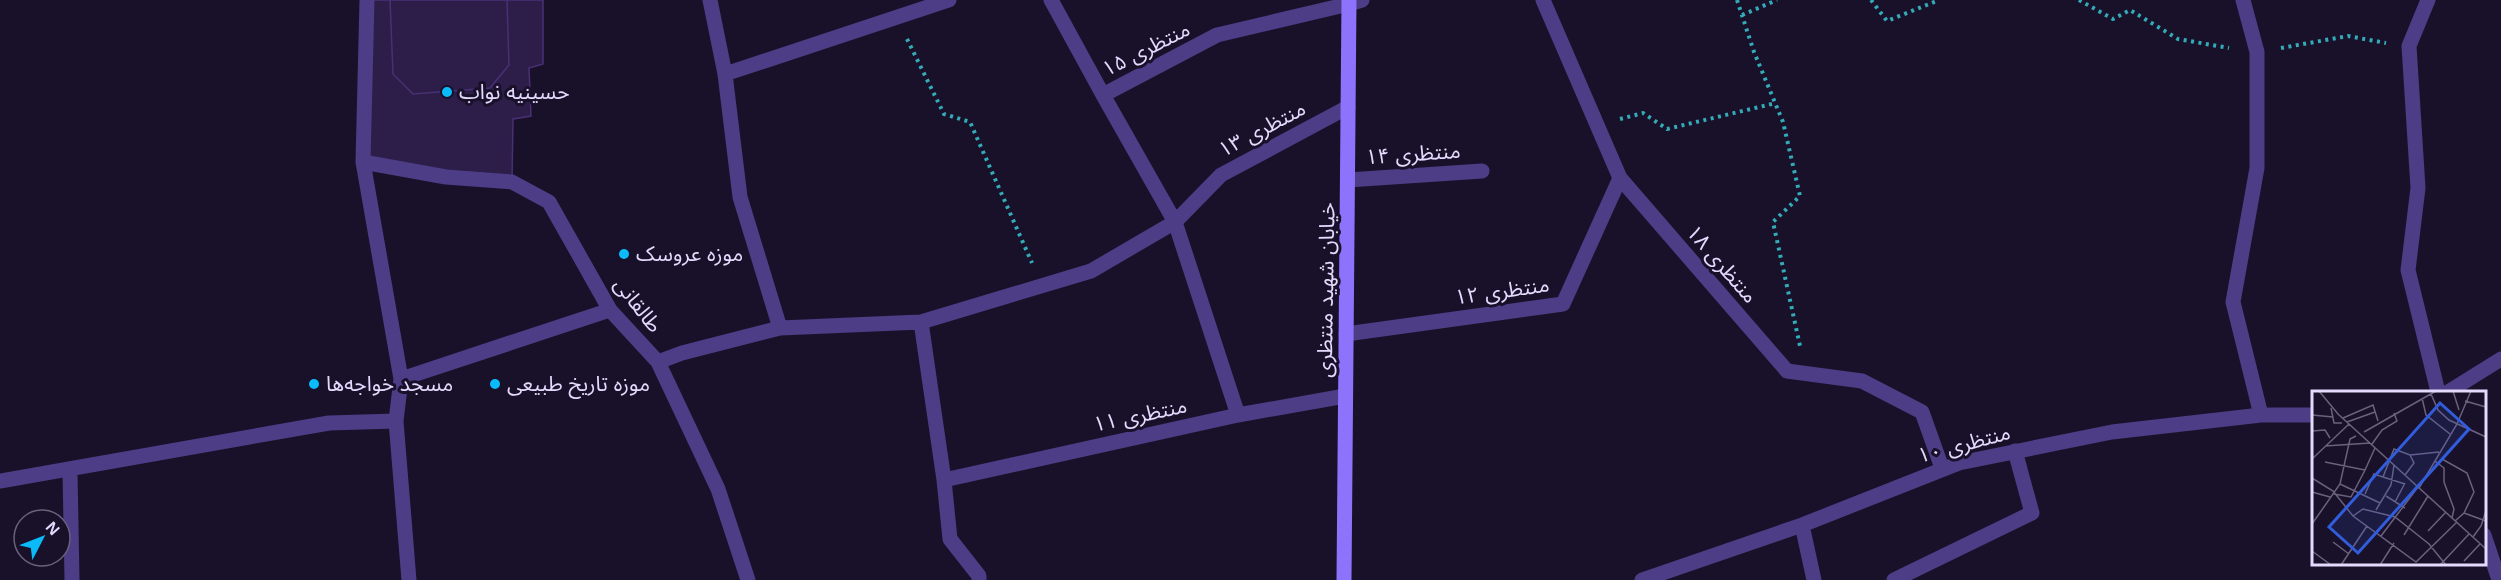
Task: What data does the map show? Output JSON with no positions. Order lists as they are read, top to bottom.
{
  "streets": {
    "main road": ["خیابان شهید منتظری"],
    "street": [
      "منتظری ۱۵",
      "منتظری ۱۳",
      "منتظری ۱۴",
      "منتظری ۱۸",
      "منتظری ۱۲",
      "طالقانی",
      "منتظری ۱۱",
      "منتظری ۱۰"
    ]
  },
  "crossings": [
    ["منتظری ۱۵", "منتظری ۱۳"],
    ["منتظری ۱۵", "خیابان شهید منتظری"],
    ["منتظری ۱۵", "منتظری ۱۱"],
    ["منتظری ۱۳", "خیابان شهید منتظری"],
    ["منتظری ۱۳", "طالقانی"],
    ["منتظری ۱۴", "خیابان شهید منتظری"],
    ["منتظری ۱۸", "منتظری ۱۲"],
    ["منتظری ۱۸", "منتظری ۱۰"],
    ["خیابان شهید منتظری", "منتظری ۱۲"],
    ["خیابان شهید منتظری", "منتظری ۱۱"]
  ],
  "places": [
    "حسینیه نواب",
    "موزه عروسک",
    "مسجد خواجه‌ها",
    "موزه تاریخ طبیعی"
  ],
  "north": "top right"
}
